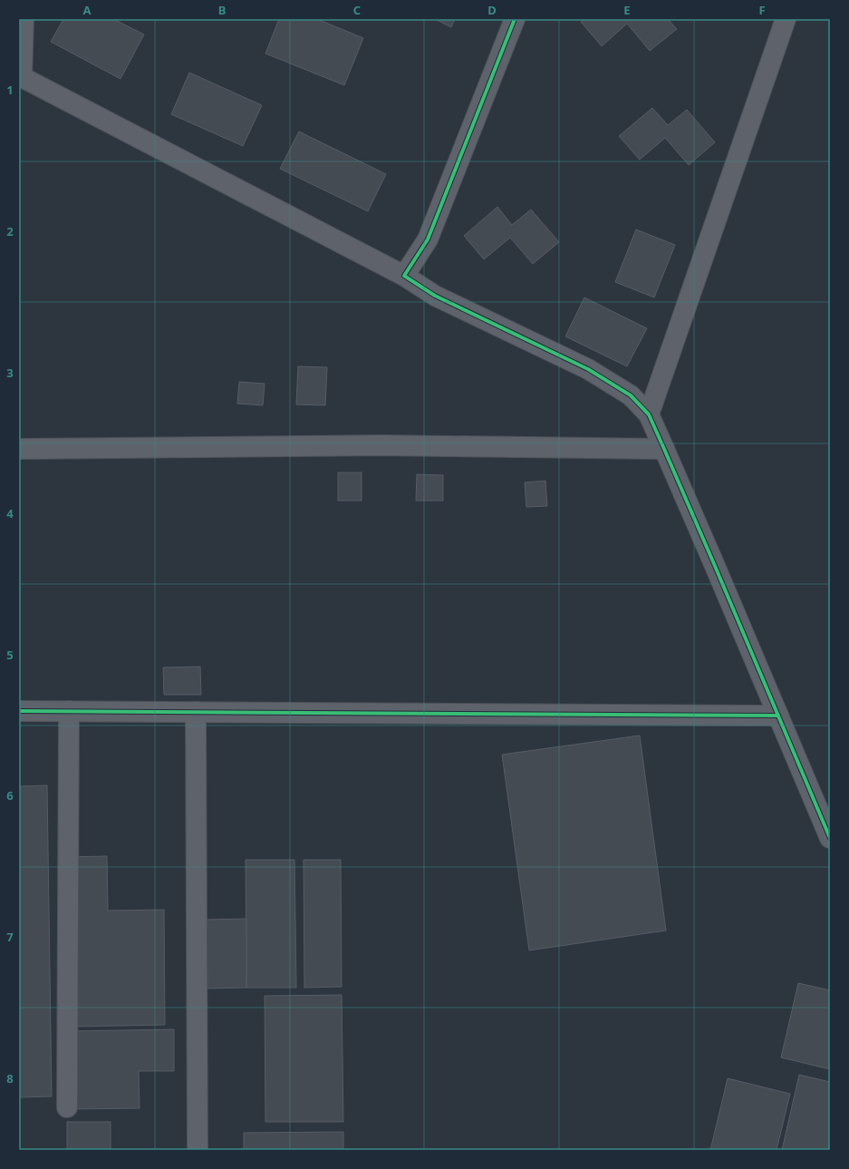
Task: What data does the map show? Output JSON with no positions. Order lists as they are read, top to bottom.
{
  "grid": {
    "columns": [
      "A",
      "B",
      "C",
      "D",
      "E",
      "F"
    ],
    "rows": [
      "1",
      "2",
      "3",
      "4",
      "5",
      "6",
      "7",
      "8"
    ]
  }
}
